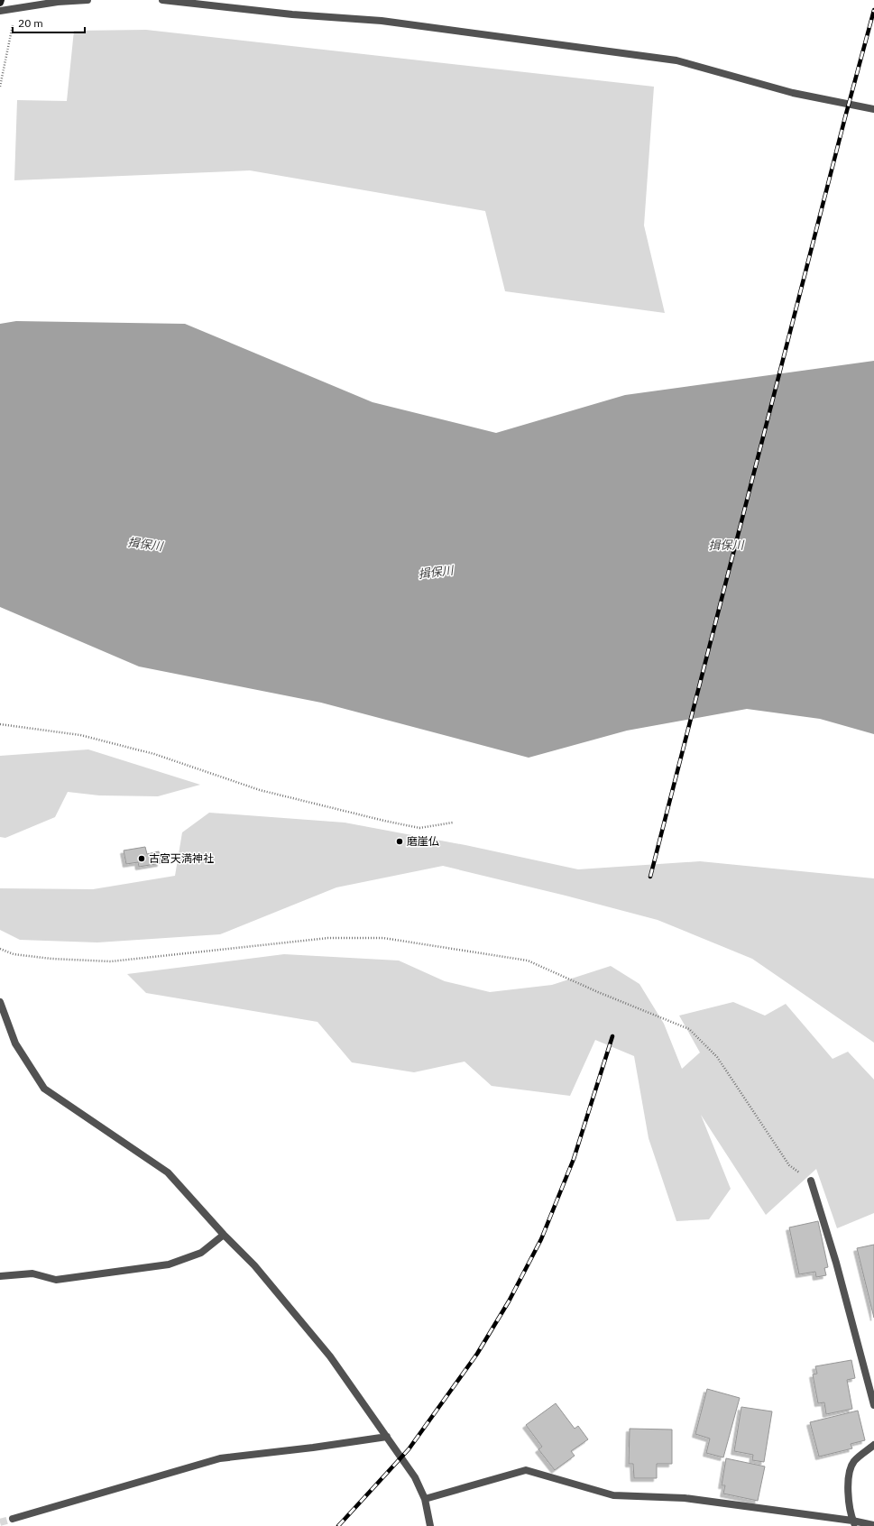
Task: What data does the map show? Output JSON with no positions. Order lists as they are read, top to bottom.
{
  "water": ["揖保川"],
  "places": ["磨崖仏", "古宮天満神社"],
  "scale_bar": "20 m"
}
